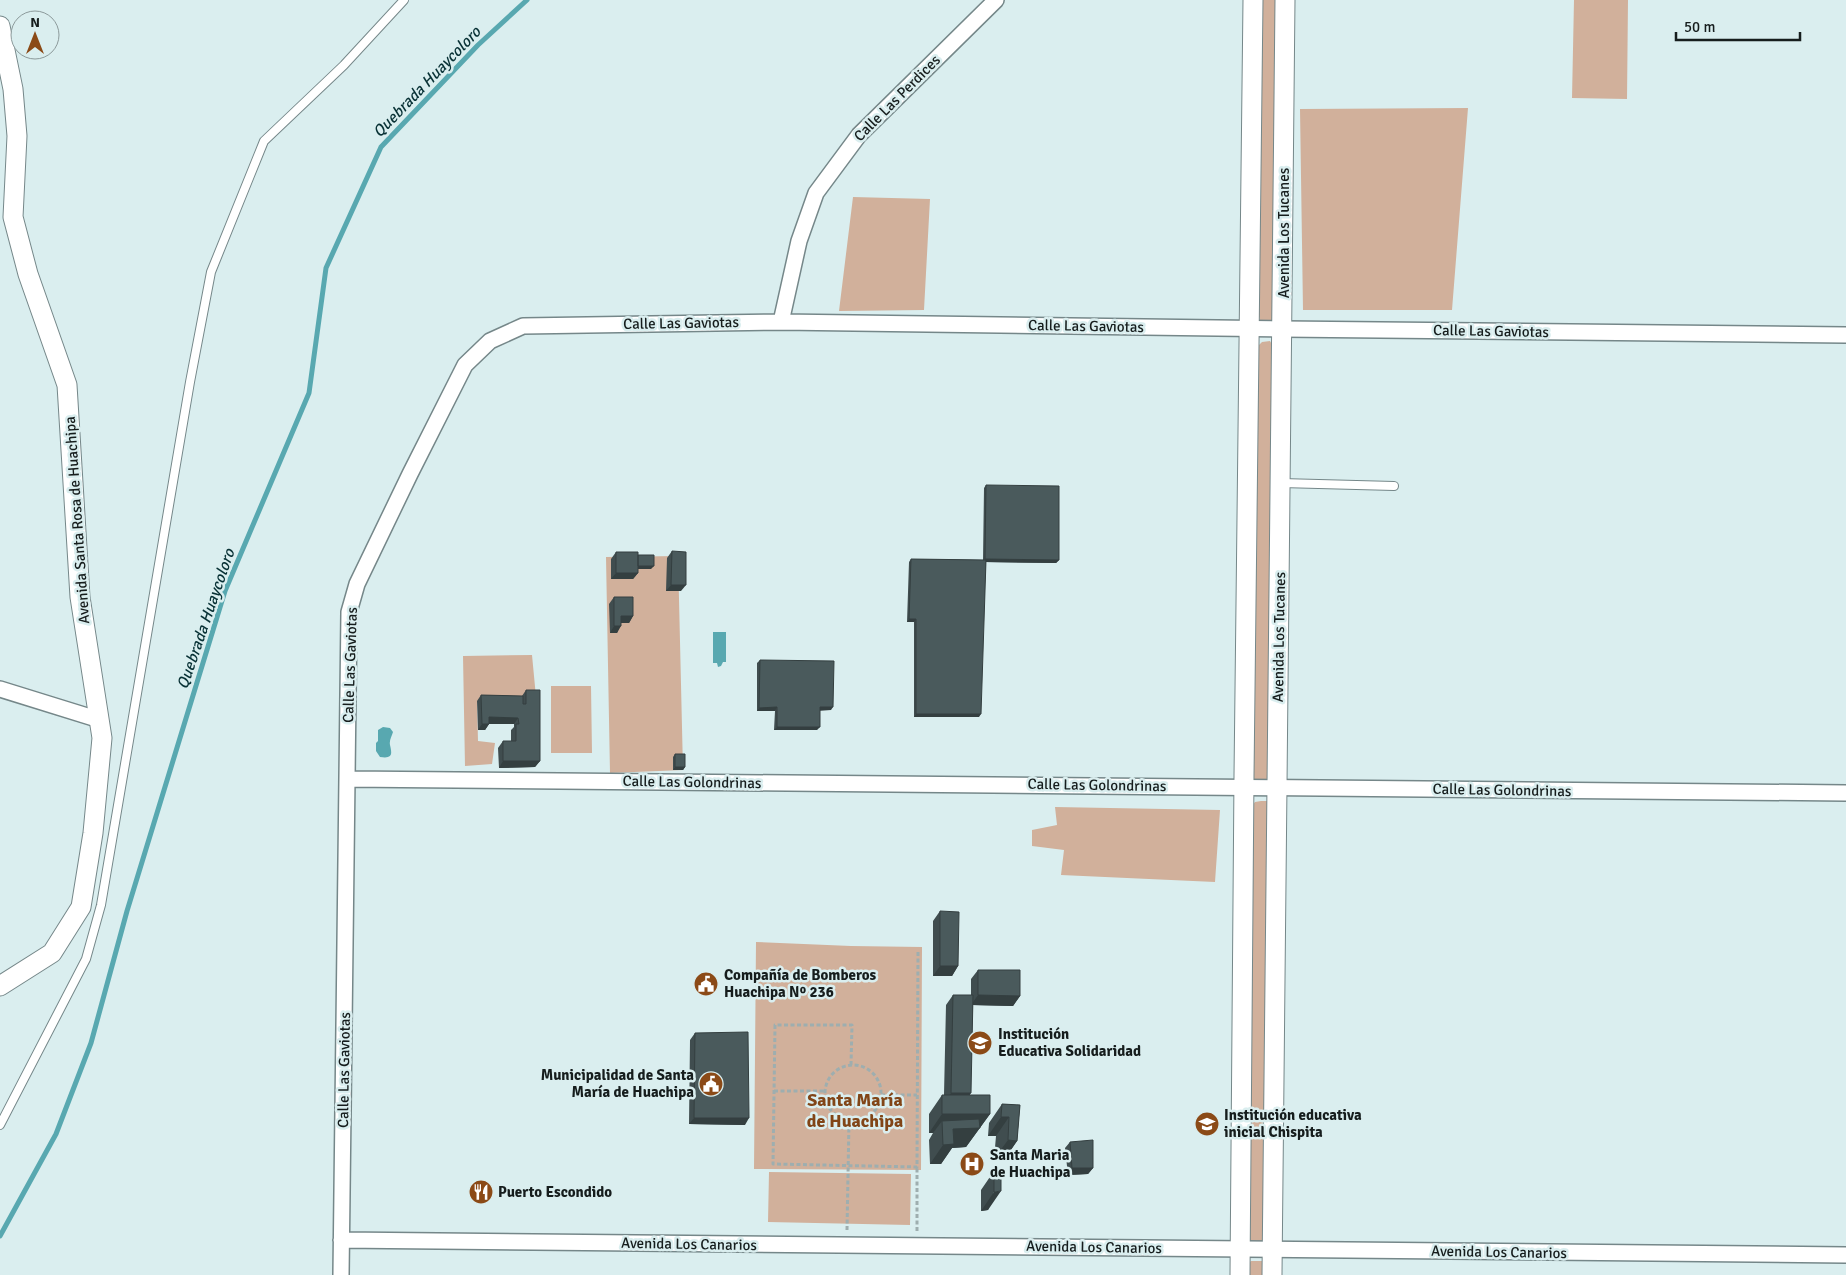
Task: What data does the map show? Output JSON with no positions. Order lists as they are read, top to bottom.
{
  "streets": {
    "street": [
      "Calle Las Perdices",
      "Avenida Los Tucanes",
      "Calle Las Gaviotas",
      "Avenida Santa Rosa de Huachipa",
      "Calle Las Golondrinas",
      "Avenida Los Canarios"
    ]
  },
  "crossings": [
    ["Calle Las Perdices", "Calle Las Gaviotas"],
    ["Avenida Los Tucanes", "Calle Las Gaviotas"],
    ["Avenida Los Tucanes", "Calle Las Golondrinas"],
    ["Avenida Los Tucanes", "Avenida Los Canarios"],
    ["Calle Las Gaviotas", "Calle Las Golondrinas"],
    ["Calle Las Gaviotas", "Avenida Los Canarios"]
  ],
  "districts": ["Santa María de Huachipa"],
  "water": ["Quebrada Huaycoloro"],
  "places": {
    "public building": ["Compañía de Bomberos Huachipa Nº 236", "Municipalidad de Santa María de Huachipa"],
    "school or university": ["Institución Educativa Solidaridad", "Institución educativa inicial Chispita"],
    "hospital": ["Santa Maria de Huachipa"],
    "restaurant": ["Puerto Escondido"]
  },
  "scale_bar": "50 m",
  "north": "top"
}
